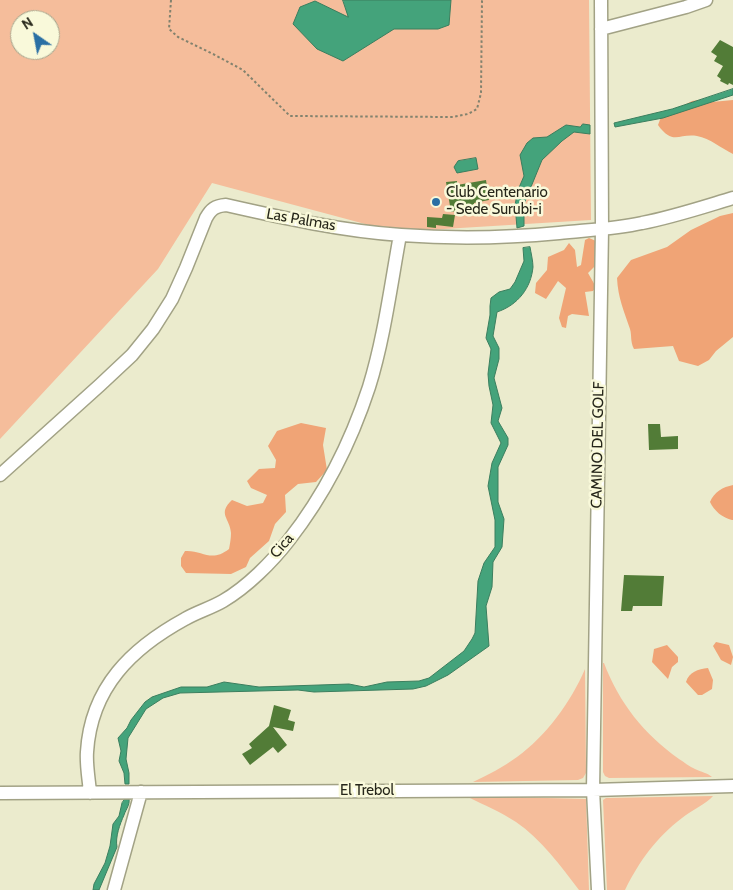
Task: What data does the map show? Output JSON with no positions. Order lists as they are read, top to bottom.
{
  "streets": {
    "street": [
      "Las Palmas",
      "CAMINO DEL GOLF",
      "Cica",
      "El Trebol"
    ]
  },
  "crossings": [
    ["Las Palmas", "CAMINO DEL GOLF"],
    ["Las Palmas", "Cica"],
    ["CAMINO DEL GOLF", "El Trebol"],
    ["Cica", "El Trebol"]
  ],
  "places": ["Club Centenario - Sede Surubi-i"],
  "north": "top left"
}
